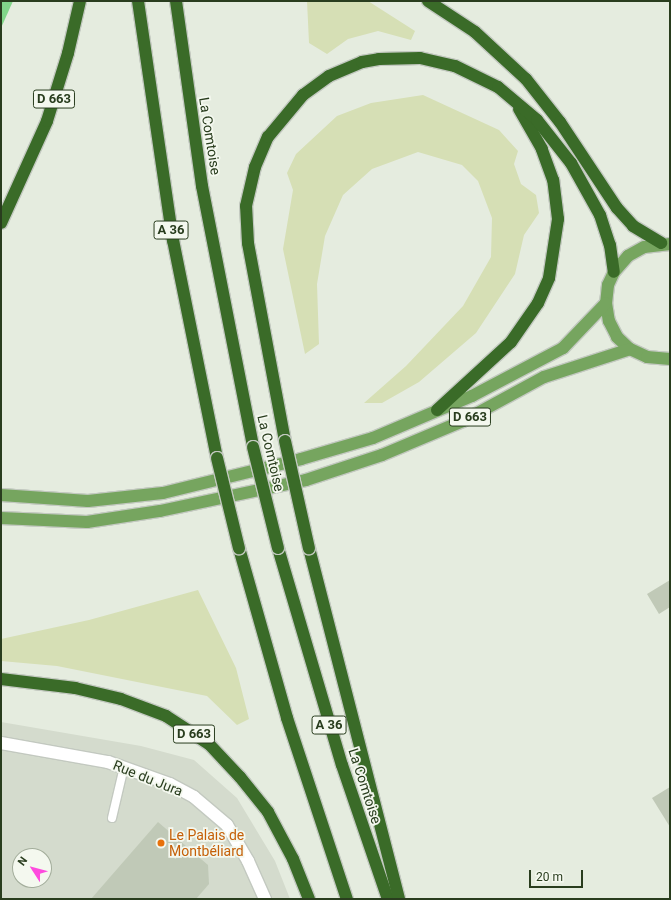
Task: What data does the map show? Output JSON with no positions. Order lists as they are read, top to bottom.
{
  "streets": {
    "highway": ["D 663", "La Comtoise", "A 36"],
    "street": ["Rue du Jura"]
  },
  "places": ["Le Palais de Montbéliard"],
  "scale_bar": "20 m",
  "north": "top left"
}
